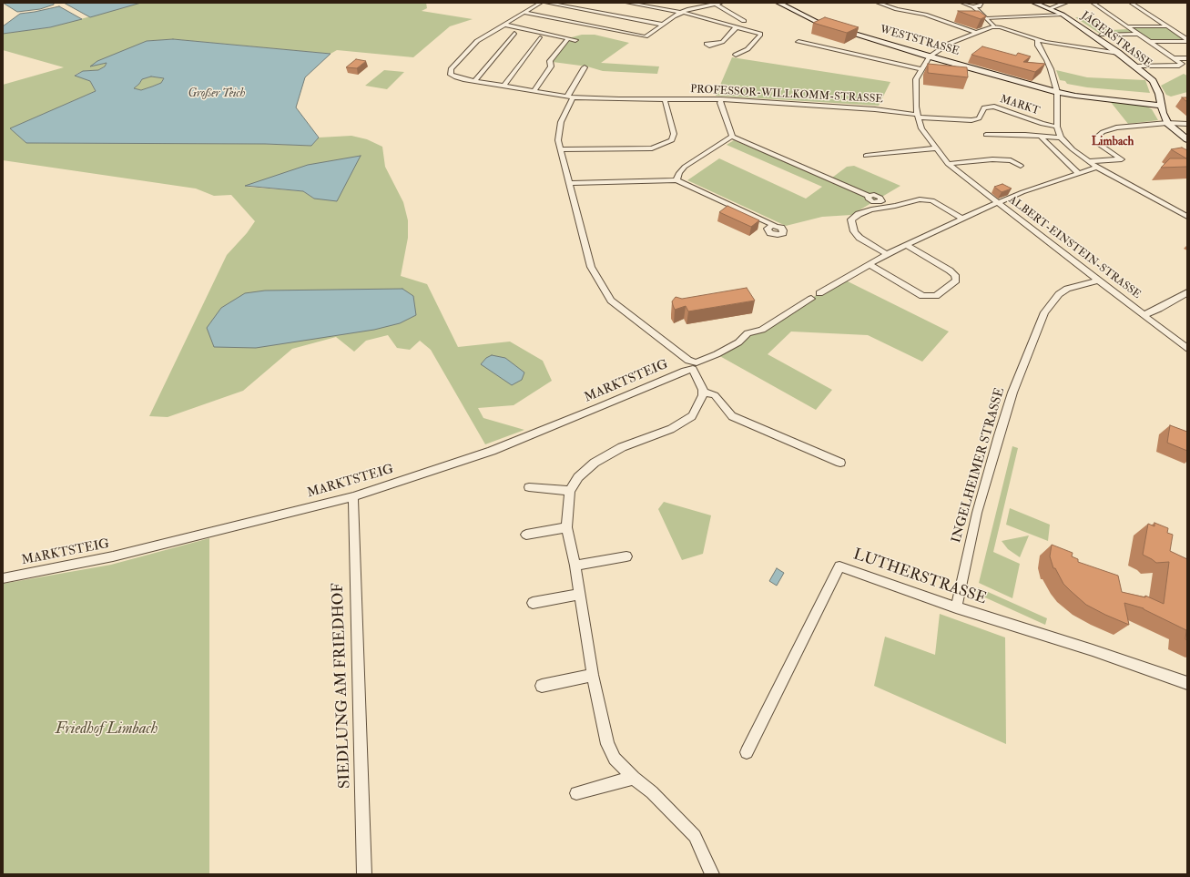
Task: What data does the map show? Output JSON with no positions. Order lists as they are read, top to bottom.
{
  "streets": {
    "main road": ["JÄGERSTRASSE", "WESTSTRASSE"],
    "street": [
      "PROFESSOR-WILLKOMM-STRASSE",
      "MARKT",
      "ALBERT-EINSTEIN-STRASSE",
      "MARKTSTEIG",
      "INGELHEIMER STRASSE",
      "LUTHERSTRASSE",
      "SIEDLUNG AM FRIEDHOF"
    ]
  },
  "crossings": [
    ["JÄGERSTRASSE", "WESTSTRASSE"],
    ["WESTSTRASSE", "ALBERT-EINSTEIN-STRASSE"],
    ["PROFESSOR-WILLKOMM-STRASSE", "MARKT"],
    ["PROFESSOR-WILLKOMM-STRASSE", "ALBERT-EINSTEIN-STRASSE"],
    ["MARKT", "ALBERT-EINSTEIN-STRASSE"],
    ["ALBERT-EINSTEIN-STRASSE", "INGELHEIMER STRASSE"],
    ["MARKTSTEIG", "SIEDLUNG AM FRIEDHOF"],
    ["INGELHEIMER STRASSE", "LUTHERSTRASSE"]
  ],
  "districts": ["Limbach"],
  "water": ["Großer Teich"],
  "parks": ["Friedhof Limbach"]
}
